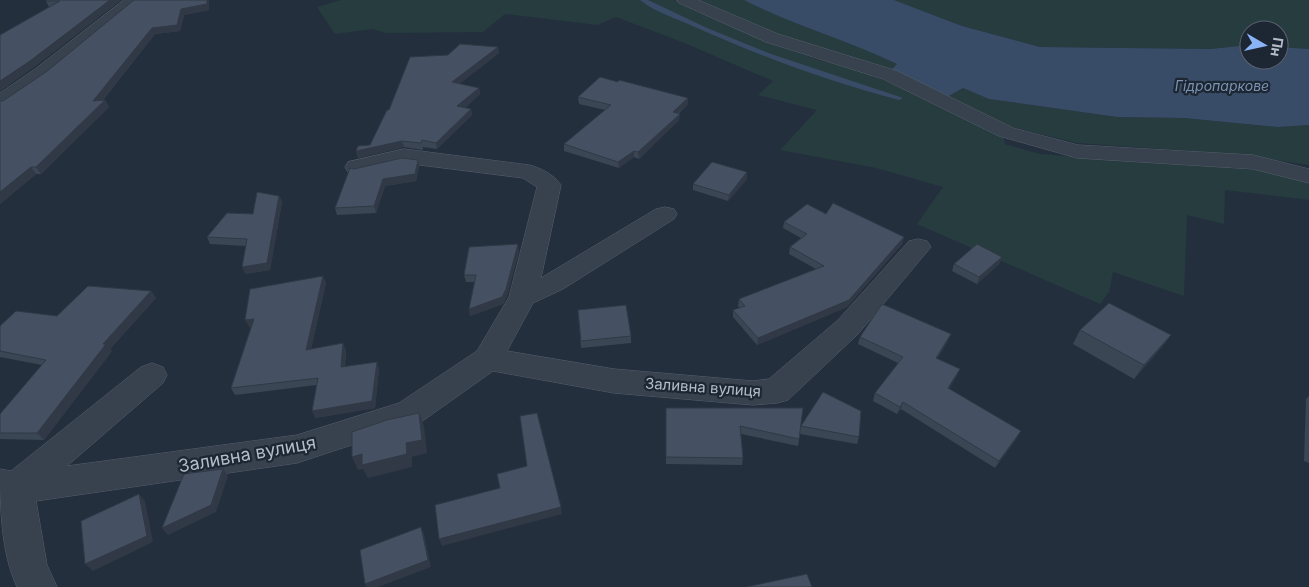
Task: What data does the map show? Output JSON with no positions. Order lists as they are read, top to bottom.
{
  "streets": {
    "street": ["Заливна вулиця"]
  },
  "water": ["Гідропаркове"],
  "north": "right"
}
